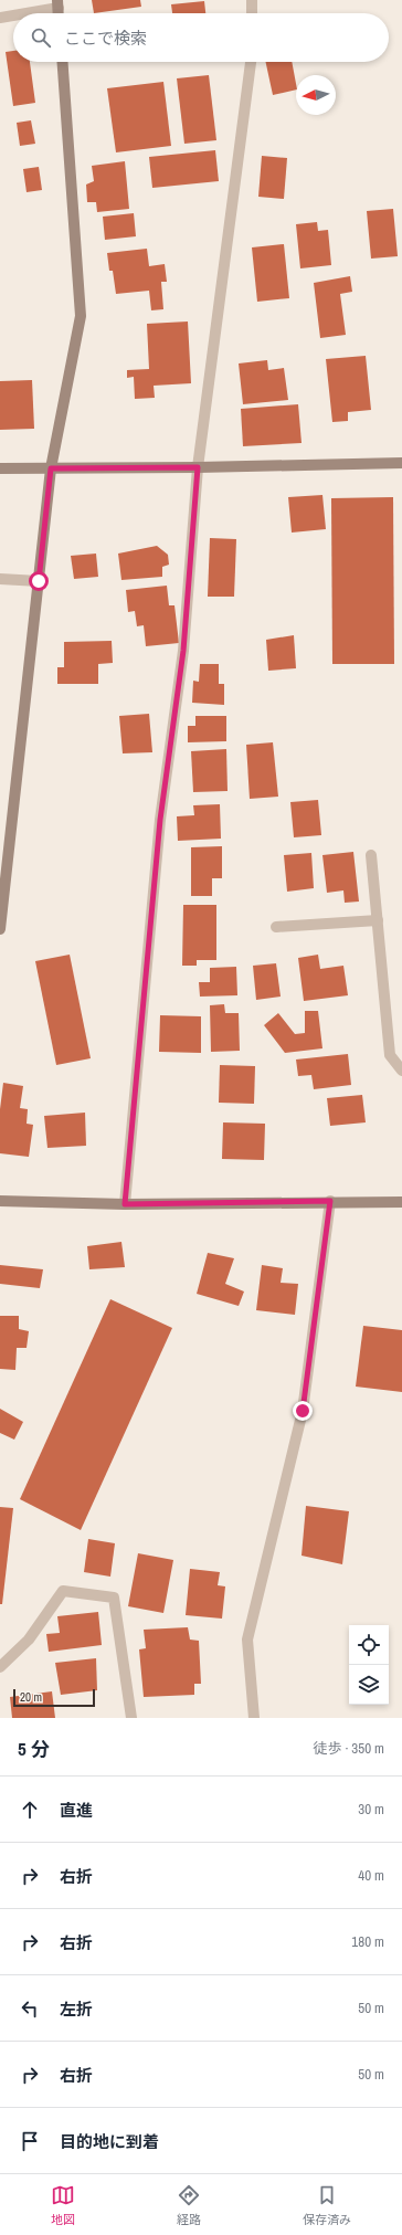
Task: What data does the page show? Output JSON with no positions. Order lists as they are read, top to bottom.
{
  "scale_bar": "20 m",
  "north": "left",
  "page": {
    "search": "ここで検索",
    "scale": "20 m",
    "heading": ["5 分", "徒歩 · 350 m"],
    "list": [
      ["直進", "30 m"],
      ["右折", "40 m"],
      ["右折", "180 m"],
      ["左折", "50 m"],
      ["右折", "50 m"],
      "目的地に到着"
    ],
    "nav": ["地図", "経路", "保存済み"]
  }
}
